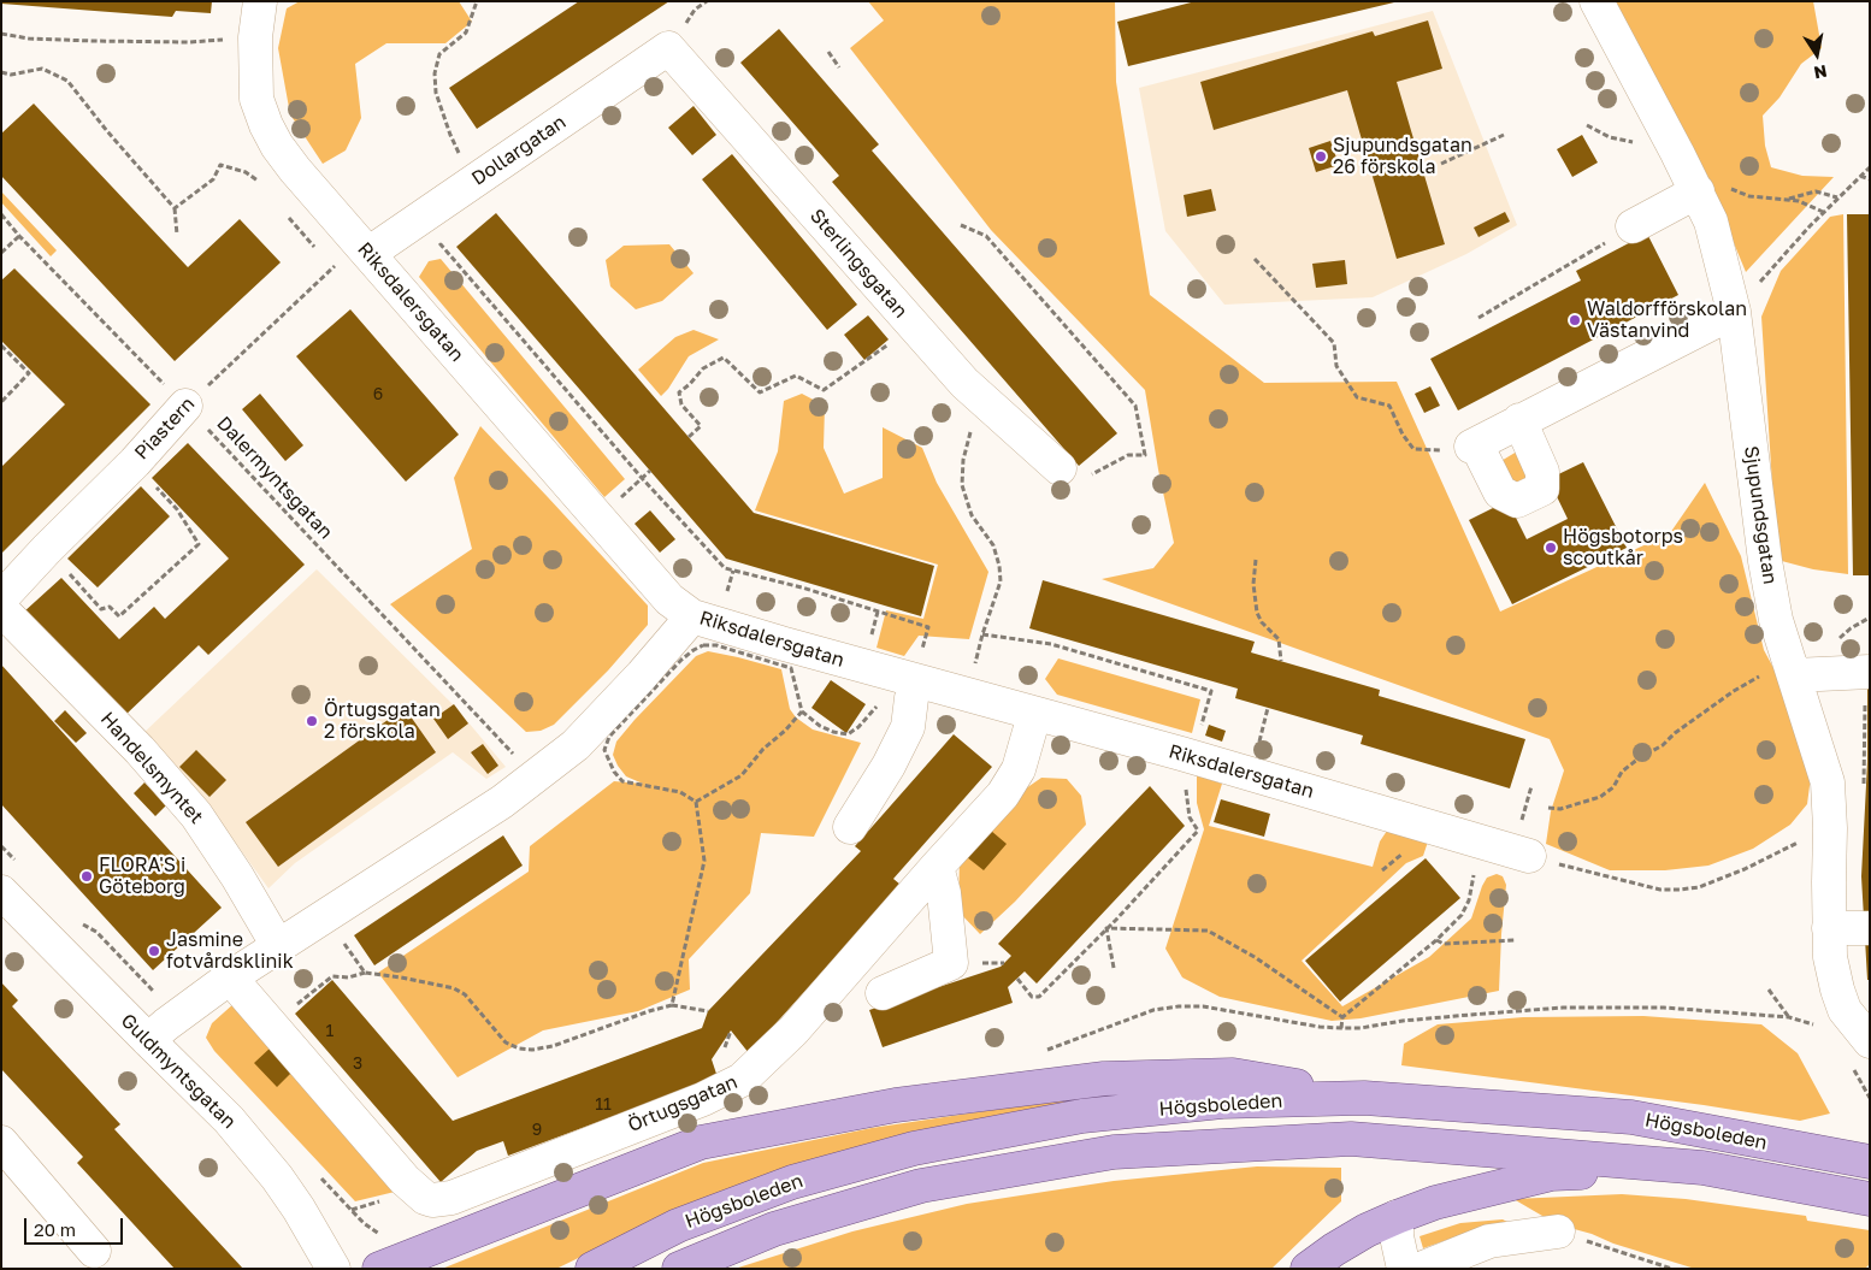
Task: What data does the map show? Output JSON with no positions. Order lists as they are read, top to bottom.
{
  "streets": {
    "main road": ["Högsboleden"],
    "street": [
      "Dollargatan",
      "Sterlingsgatan",
      "Riksdalersgatan",
      "Piastern",
      "Sjupundsgatan",
      "Handelsmyntet",
      "Guldmyntsgatan",
      "Örtugsgatan"
    ],
    "path": ["Dalermyntsgatan"]
  },
  "crossings": [
    ["Dollargatan", "Sterlingsgatan"],
    ["Dollargatan", "Riksdalersgatan"],
    ["Riksdalersgatan", "Örtugsgatan"],
    ["Piastern", "Dalermyntsgatan"]
  ],
  "places": [
    "Sjupundsgatan 26 förskola",
    "Waldorfförskolan Västanvind",
    "Högsbotorps scoutkår",
    "Örtugsgatan 2 förskola",
    "FLORA'S i Göteborg",
    "Jasmine fotvårdsklinik"
  ],
  "house_numbers": [
    "6",
    "1",
    "3",
    "11",
    "9"
  ],
  "scale_bar": "20 m",
  "north": "bottom"
}
